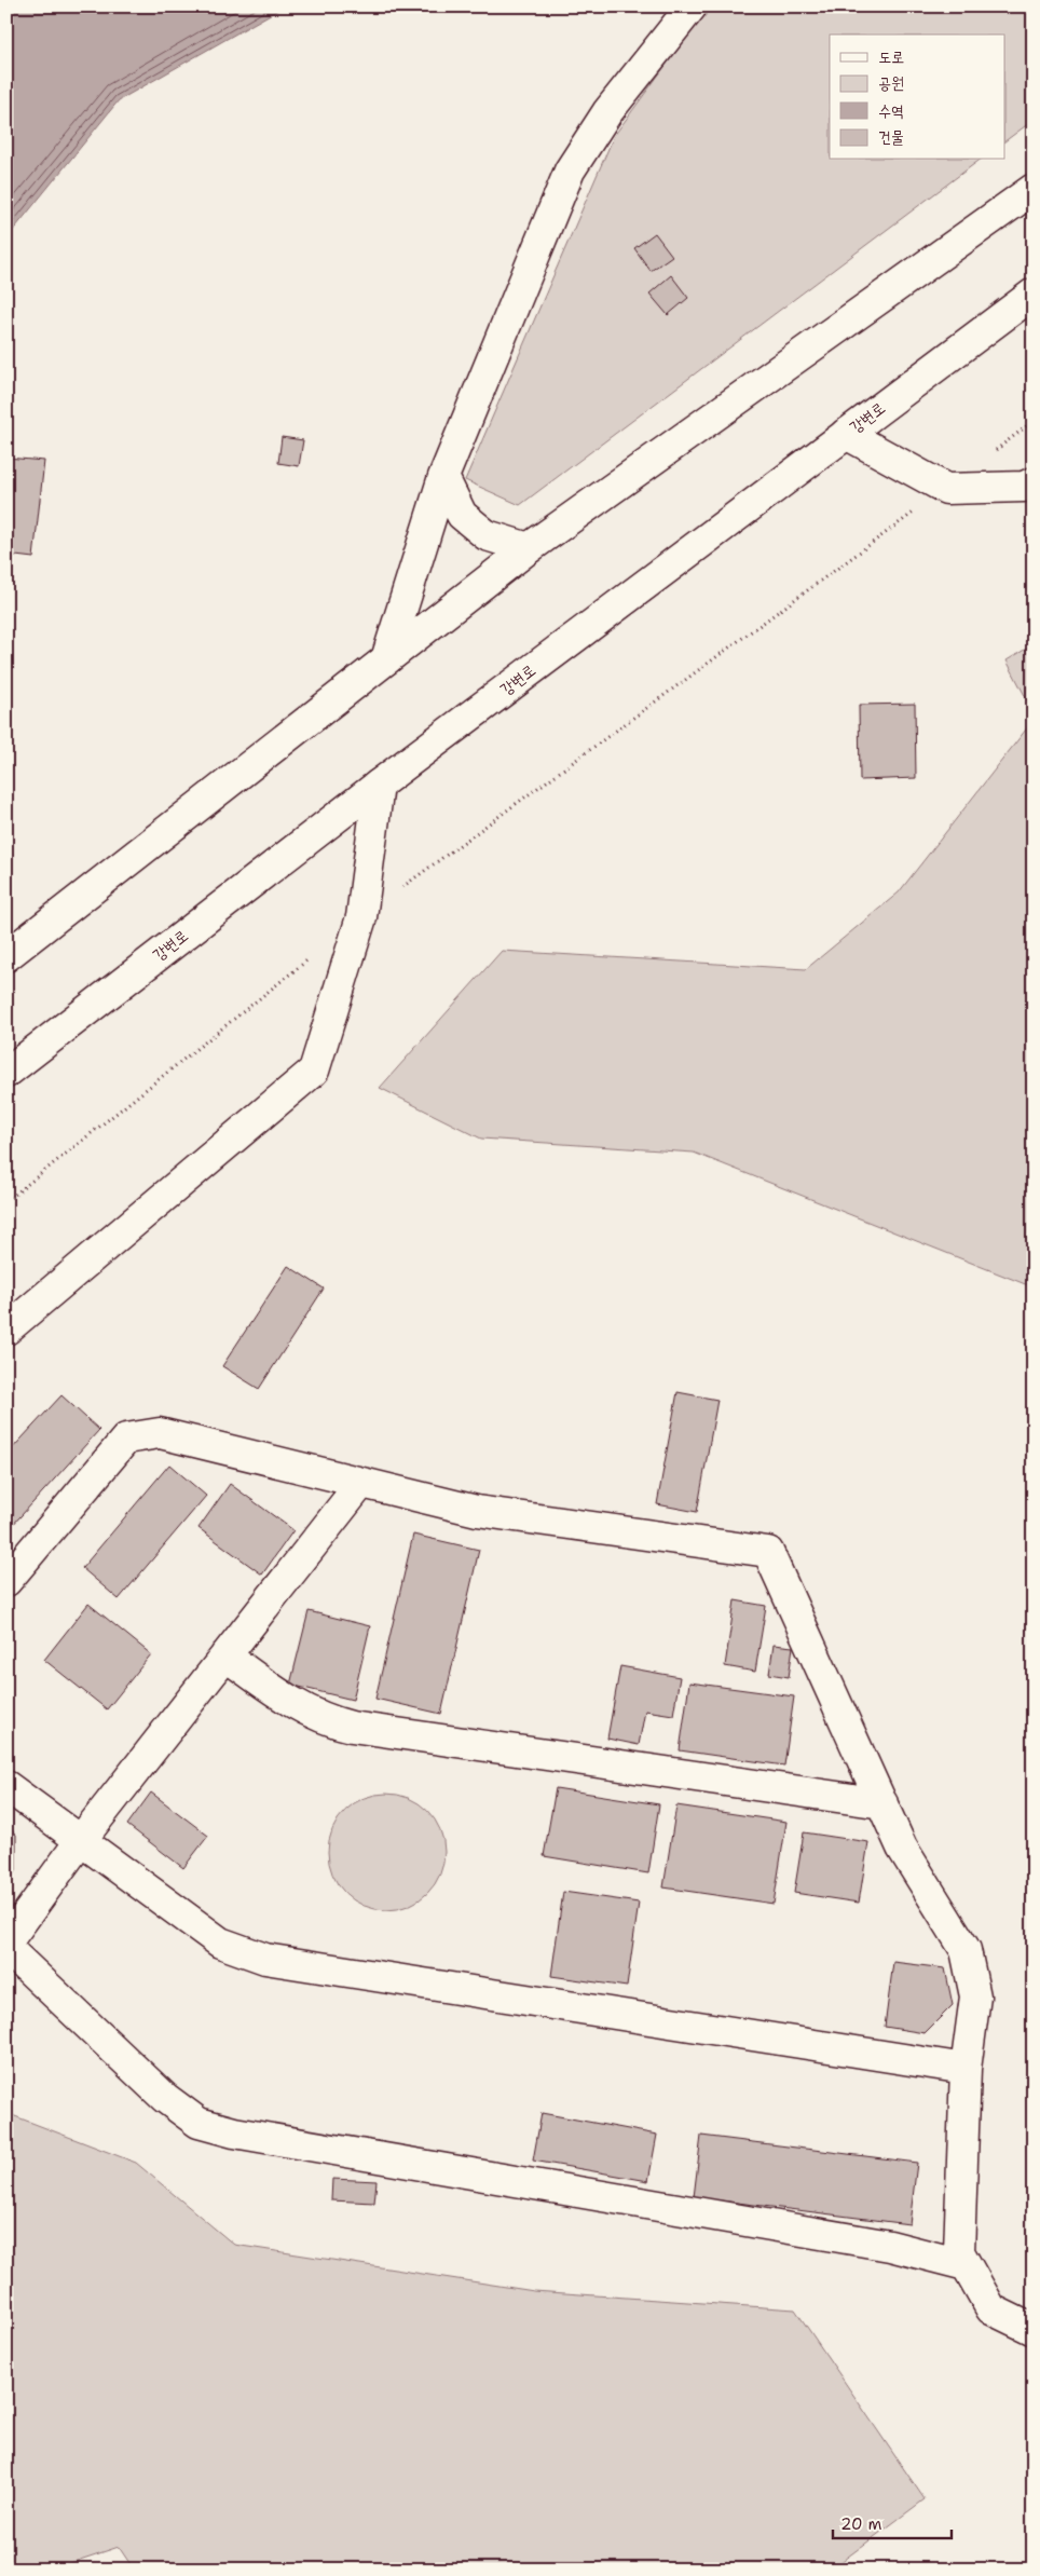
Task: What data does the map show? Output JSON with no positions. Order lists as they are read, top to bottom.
{
  "streets": {
    "street": ["강변로"]
  },
  "legend": [
    "도로",
    "공원",
    "수역",
    "건물"
  ],
  "scale_bar": "20 m"
}
